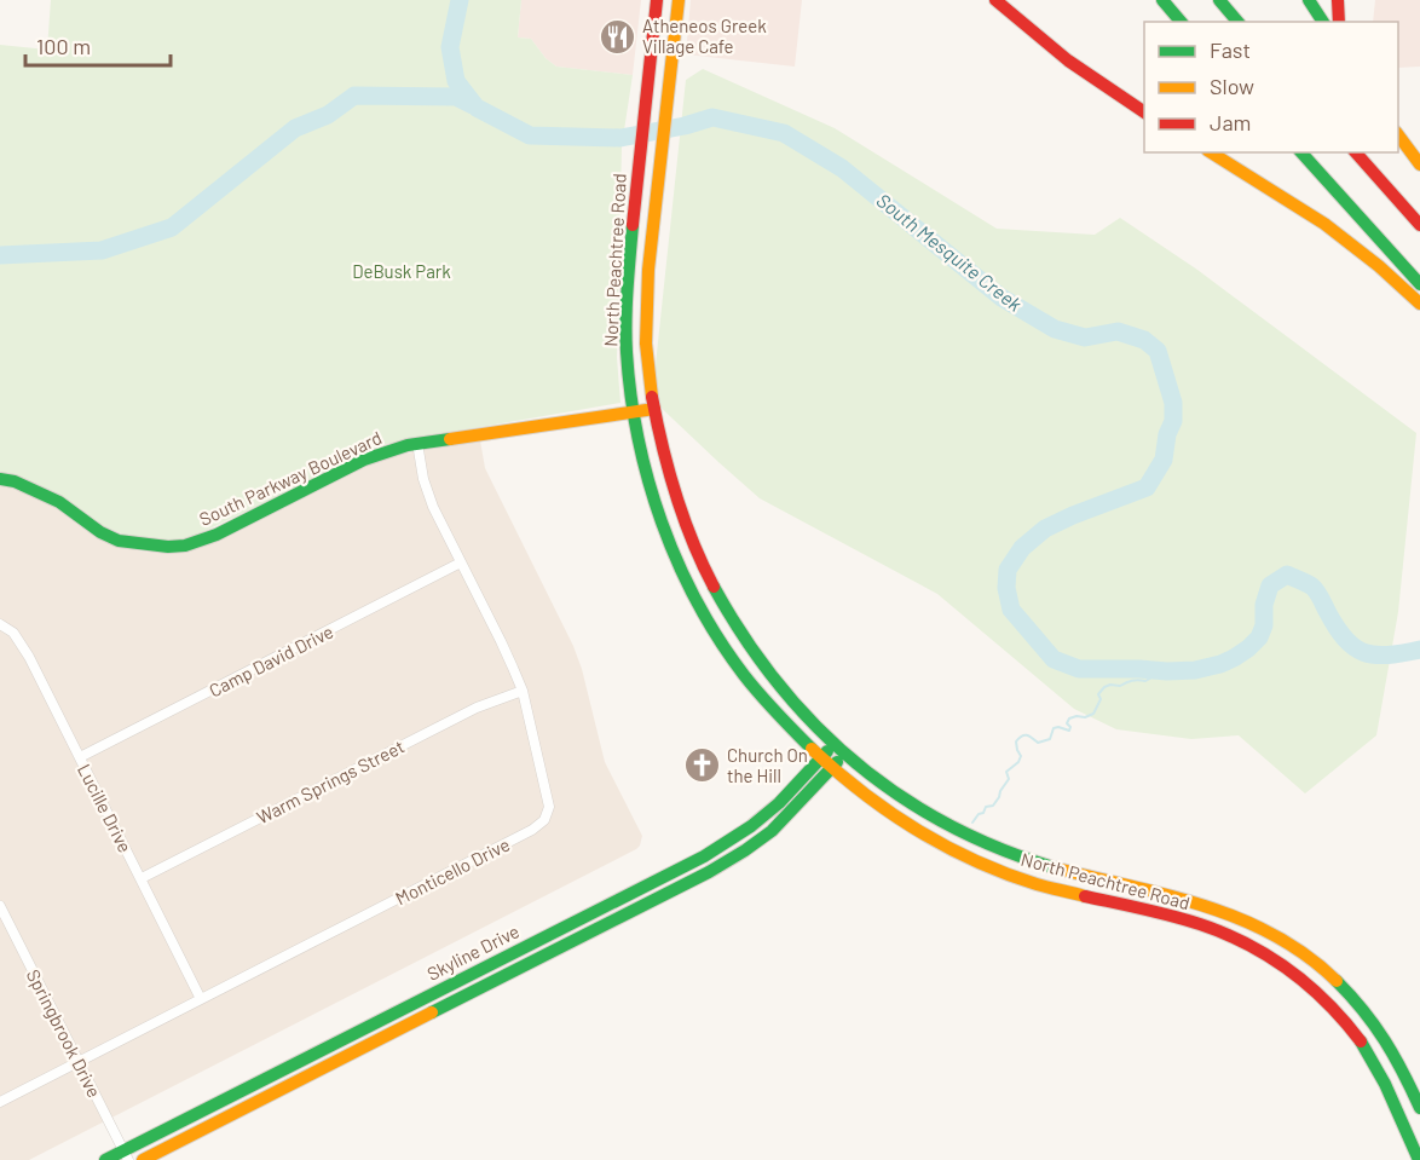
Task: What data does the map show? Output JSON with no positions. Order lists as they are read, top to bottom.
{
  "streets": {
    "main road": ["North Peachtree Road", "South Parkway Boulevard", "Skyline Drive"],
    "street": [
      "Camp David Drive",
      "Warm Springs Street",
      "Lucille Drive",
      "Monticello Drive",
      "Springbrook Drive"
    ]
  },
  "crossings": [
    ["North Peachtree Road", "South Parkway Boulevard"],
    ["North Peachtree Road", "Skyline Drive"],
    ["South Parkway Boulevard", "Monticello Drive"],
    ["Camp David Drive", "Lucille Drive"],
    ["Camp David Drive", "Monticello Drive"],
    ["Warm Springs Street", "Lucille Drive"],
    ["Warm Springs Street", "Monticello Drive"],
    ["Lucille Drive", "Monticello Drive"],
    ["Monticello Drive", "Springbrook Drive"],
    ["Skyline Drive", "Springbrook Drive"]
  ],
  "water": ["South Mesquite Creek"],
  "parks": ["DeBusk Park"],
  "places": {
    "restaurant": ["Atheneos Greek Village Cafe"],
    "church": ["Church On the Hill"]
  },
  "legend": ["Fast", "Slow", "Jam"],
  "scale_bar": "100 m"
}
